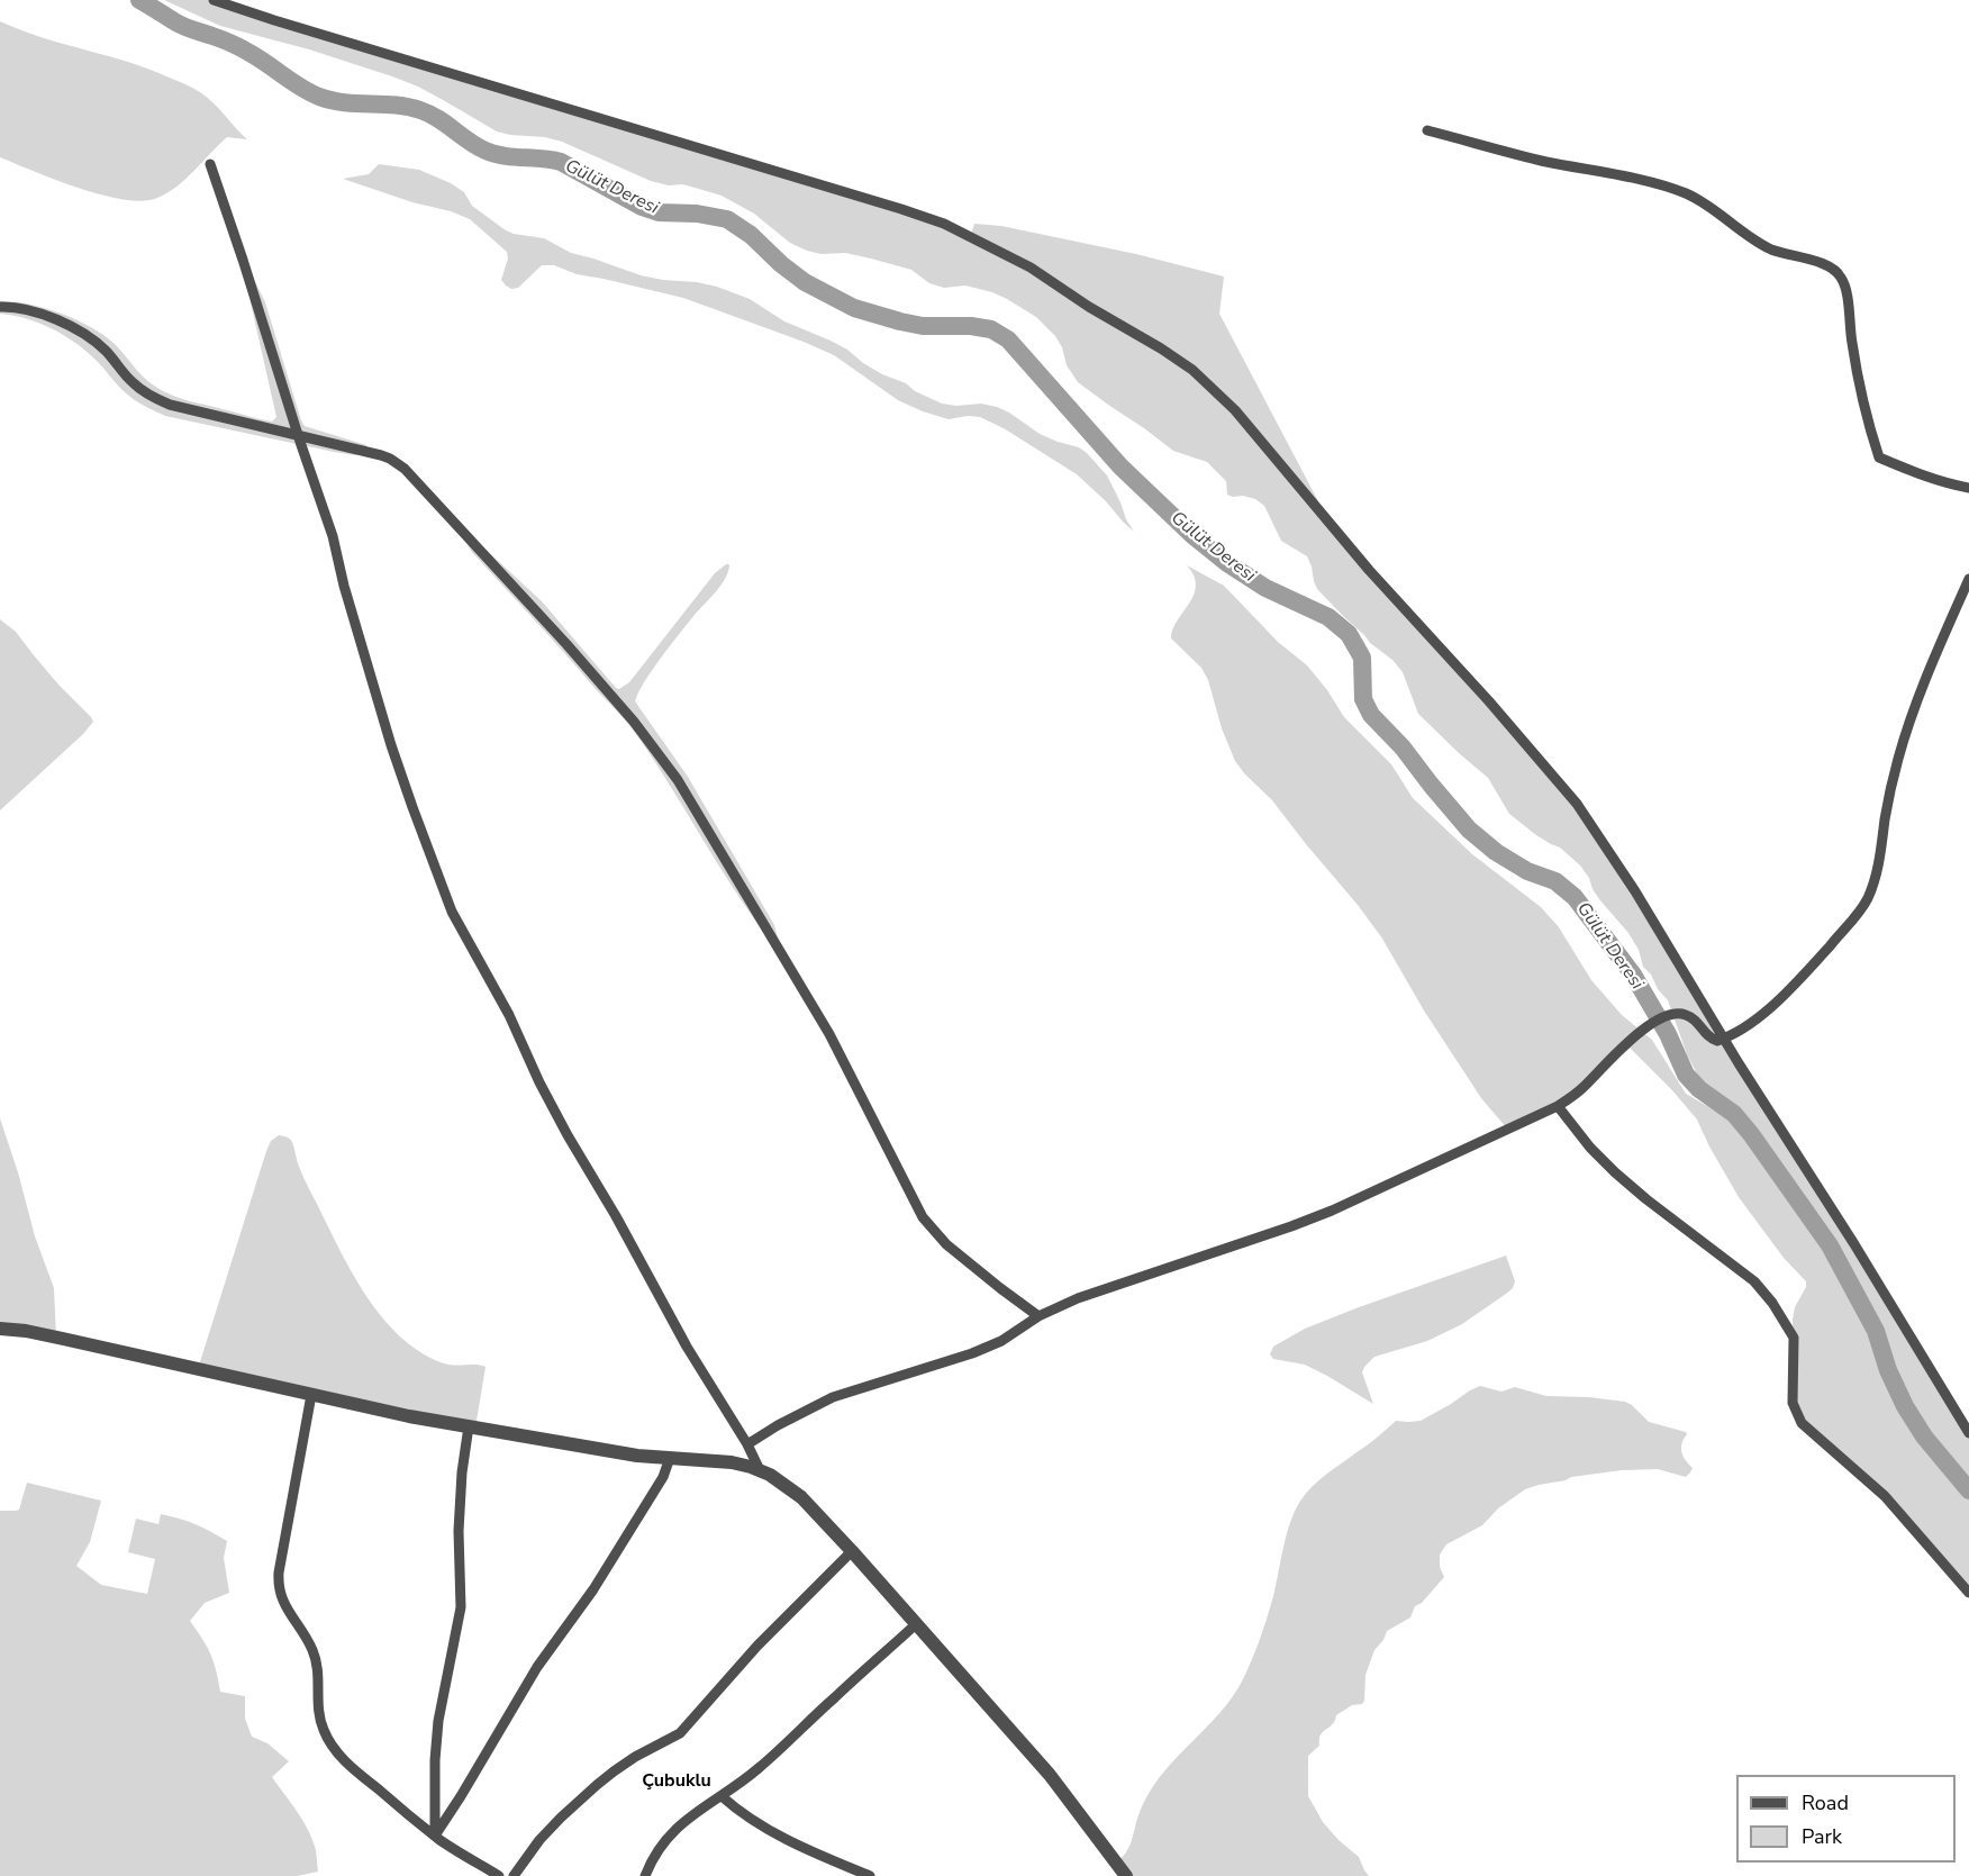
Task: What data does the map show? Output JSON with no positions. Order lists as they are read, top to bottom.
{
  "districts": ["Çubuklu"],
  "water": ["Gülüt Deresi"],
  "legend": ["Road", "Park"]
}
